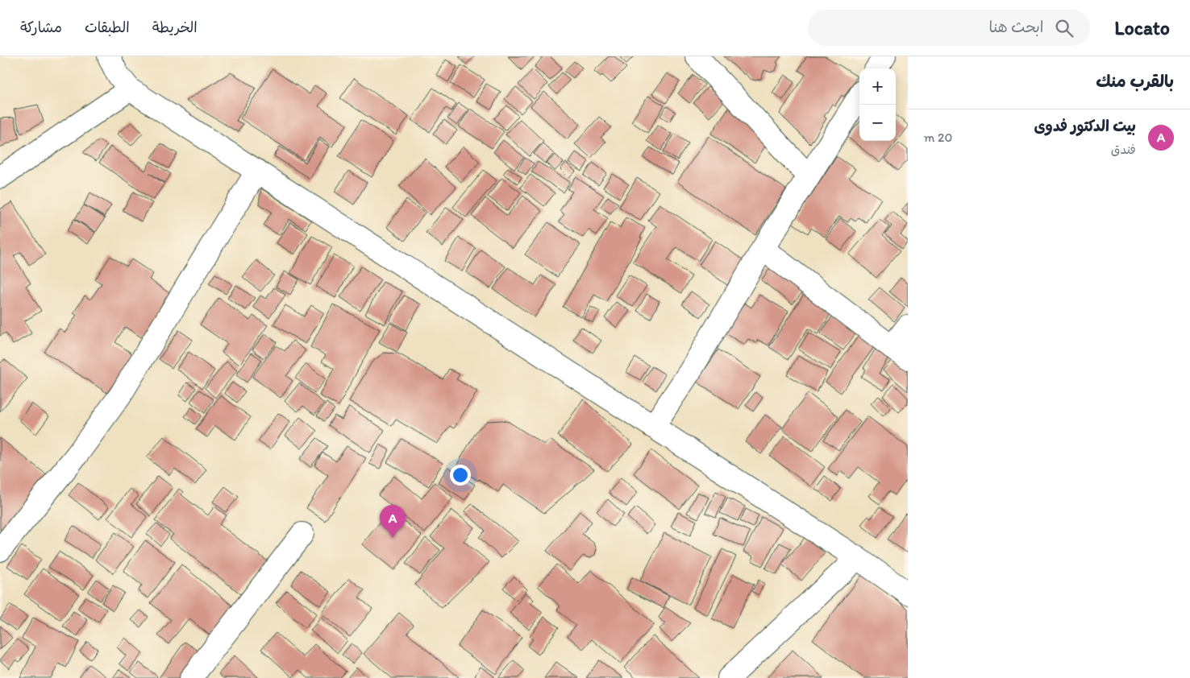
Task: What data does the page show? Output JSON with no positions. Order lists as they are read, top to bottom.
{
  "page": {
    "header": "Locato",
    "search": "ابحث هنا",
    "nav": ["الخريطة", "الطبقات", "مشاركة"],
    "heading": "بالقرب منك",
    "map_buttons": ["+", "−"],
    "list": [
      {
        "mark": "A",
        "name": "بيت الدكتور فدوى",
        "note": "فندق",
        "value": "20 m"
      }
    ],
    "pins": "A"
  }
}
